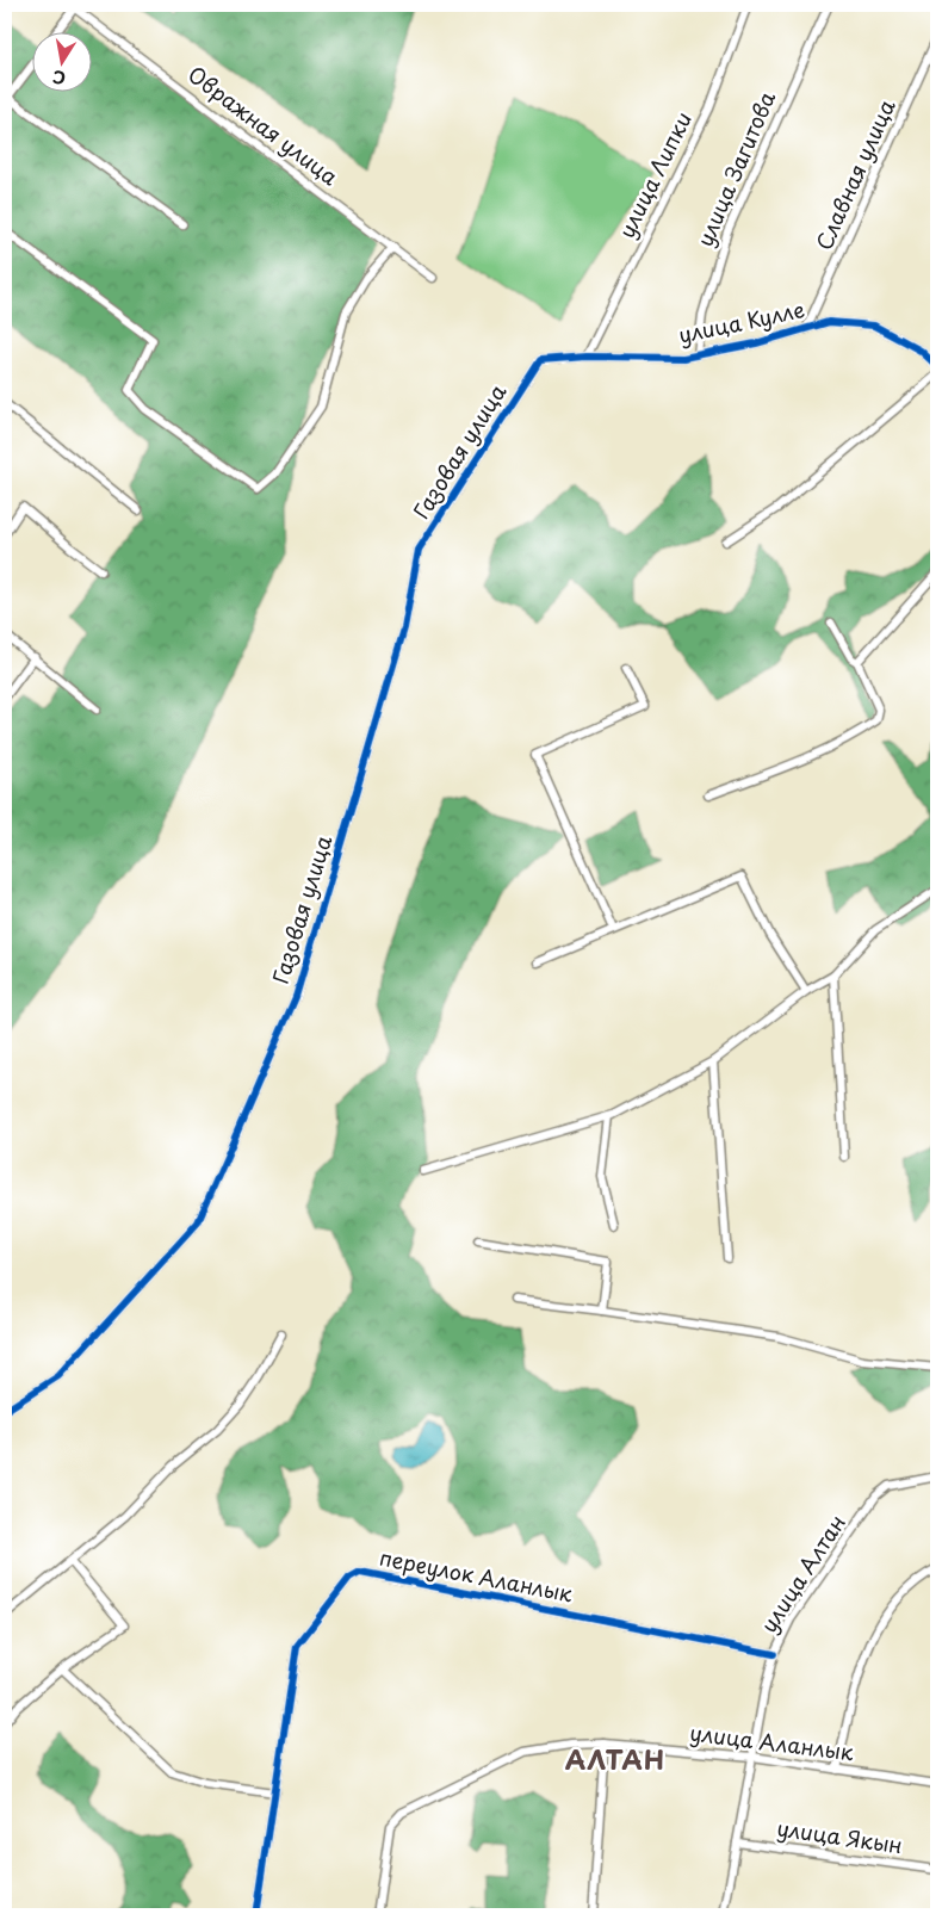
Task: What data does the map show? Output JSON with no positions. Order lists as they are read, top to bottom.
{
  "streets": {
    "street": [
      "Овражная улица",
      "улица Загитова",
      "улица Липки",
      "Славная улица",
      "улица Кулле",
      "Газовая улица",
      "улица Алтан",
      "переулок Аланлык",
      "улица Аланлык",
      "улица Якын"
    ]
  },
  "crossings": [
    ["улица Загитова", "улица Кулле"],
    ["улица Липки", "улица Кулле"],
    ["Славная улица", "улица Кулле"],
    ["улица Кулле", "Газовая улица"],
    ["улица Алтан", "переулок Аланлык"],
    ["улица Алтан", "улица Аланлык"],
    ["улица Алтан", "улица Якын"]
  ],
  "districts": ["АЛТАН"],
  "north": "bottom"
}
